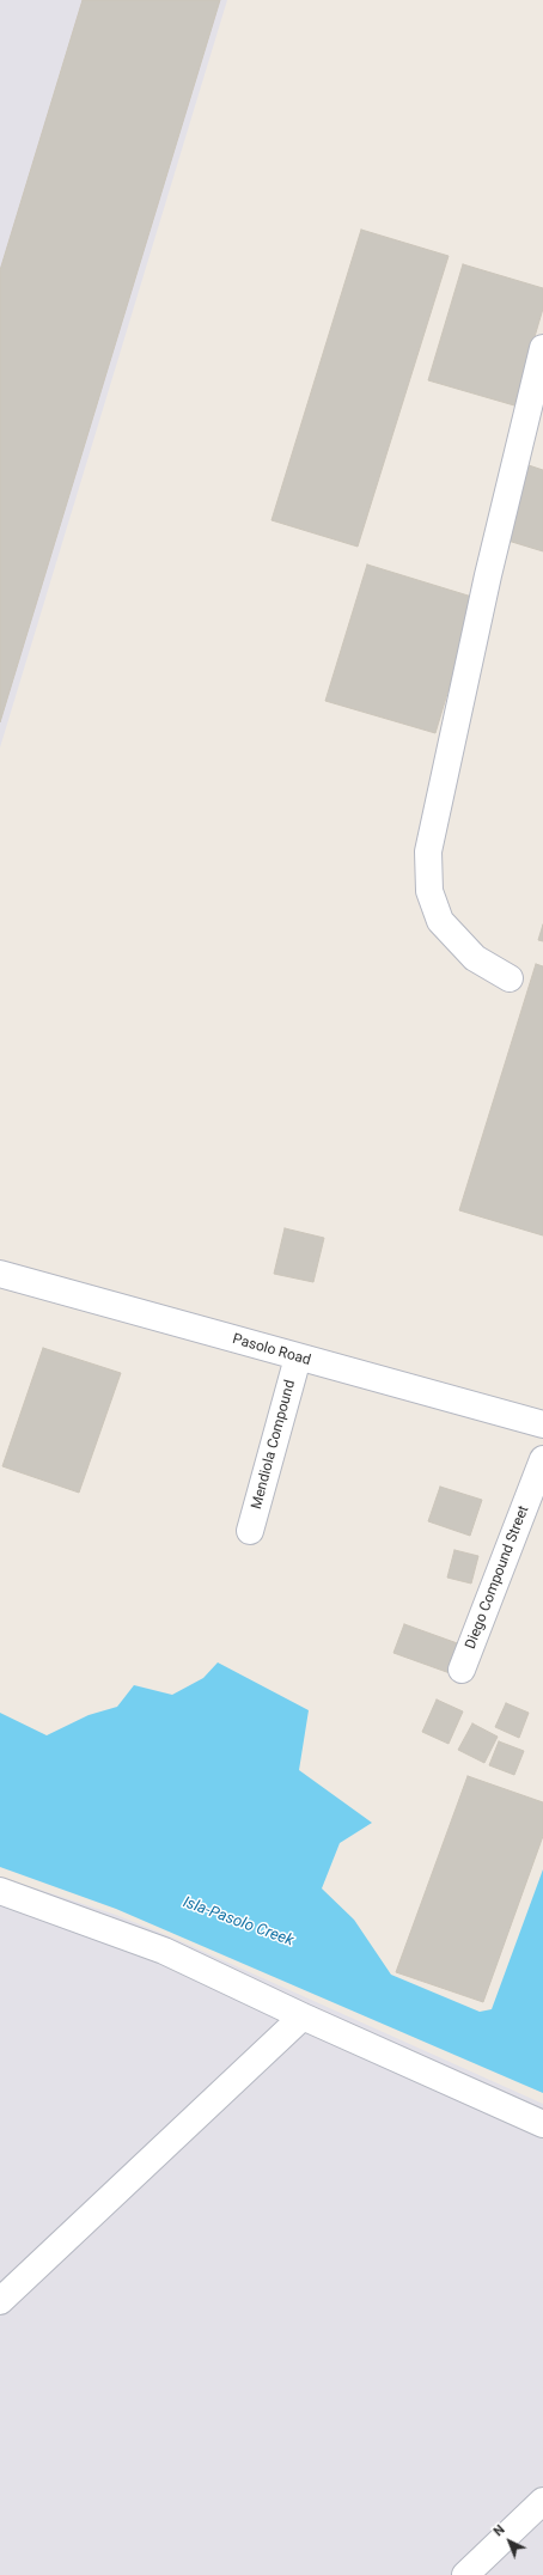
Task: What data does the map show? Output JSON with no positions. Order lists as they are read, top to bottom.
{
  "streets": {
    "street": ["Pasolo Road", "Mendiola Compound", "Diego Compound Street"]
  },
  "crossings": [
    ["Pasolo Road", "Mendiola Compound"]
  ],
  "water": ["Isla-Pasolo Creek"],
  "north": "top left"
}
